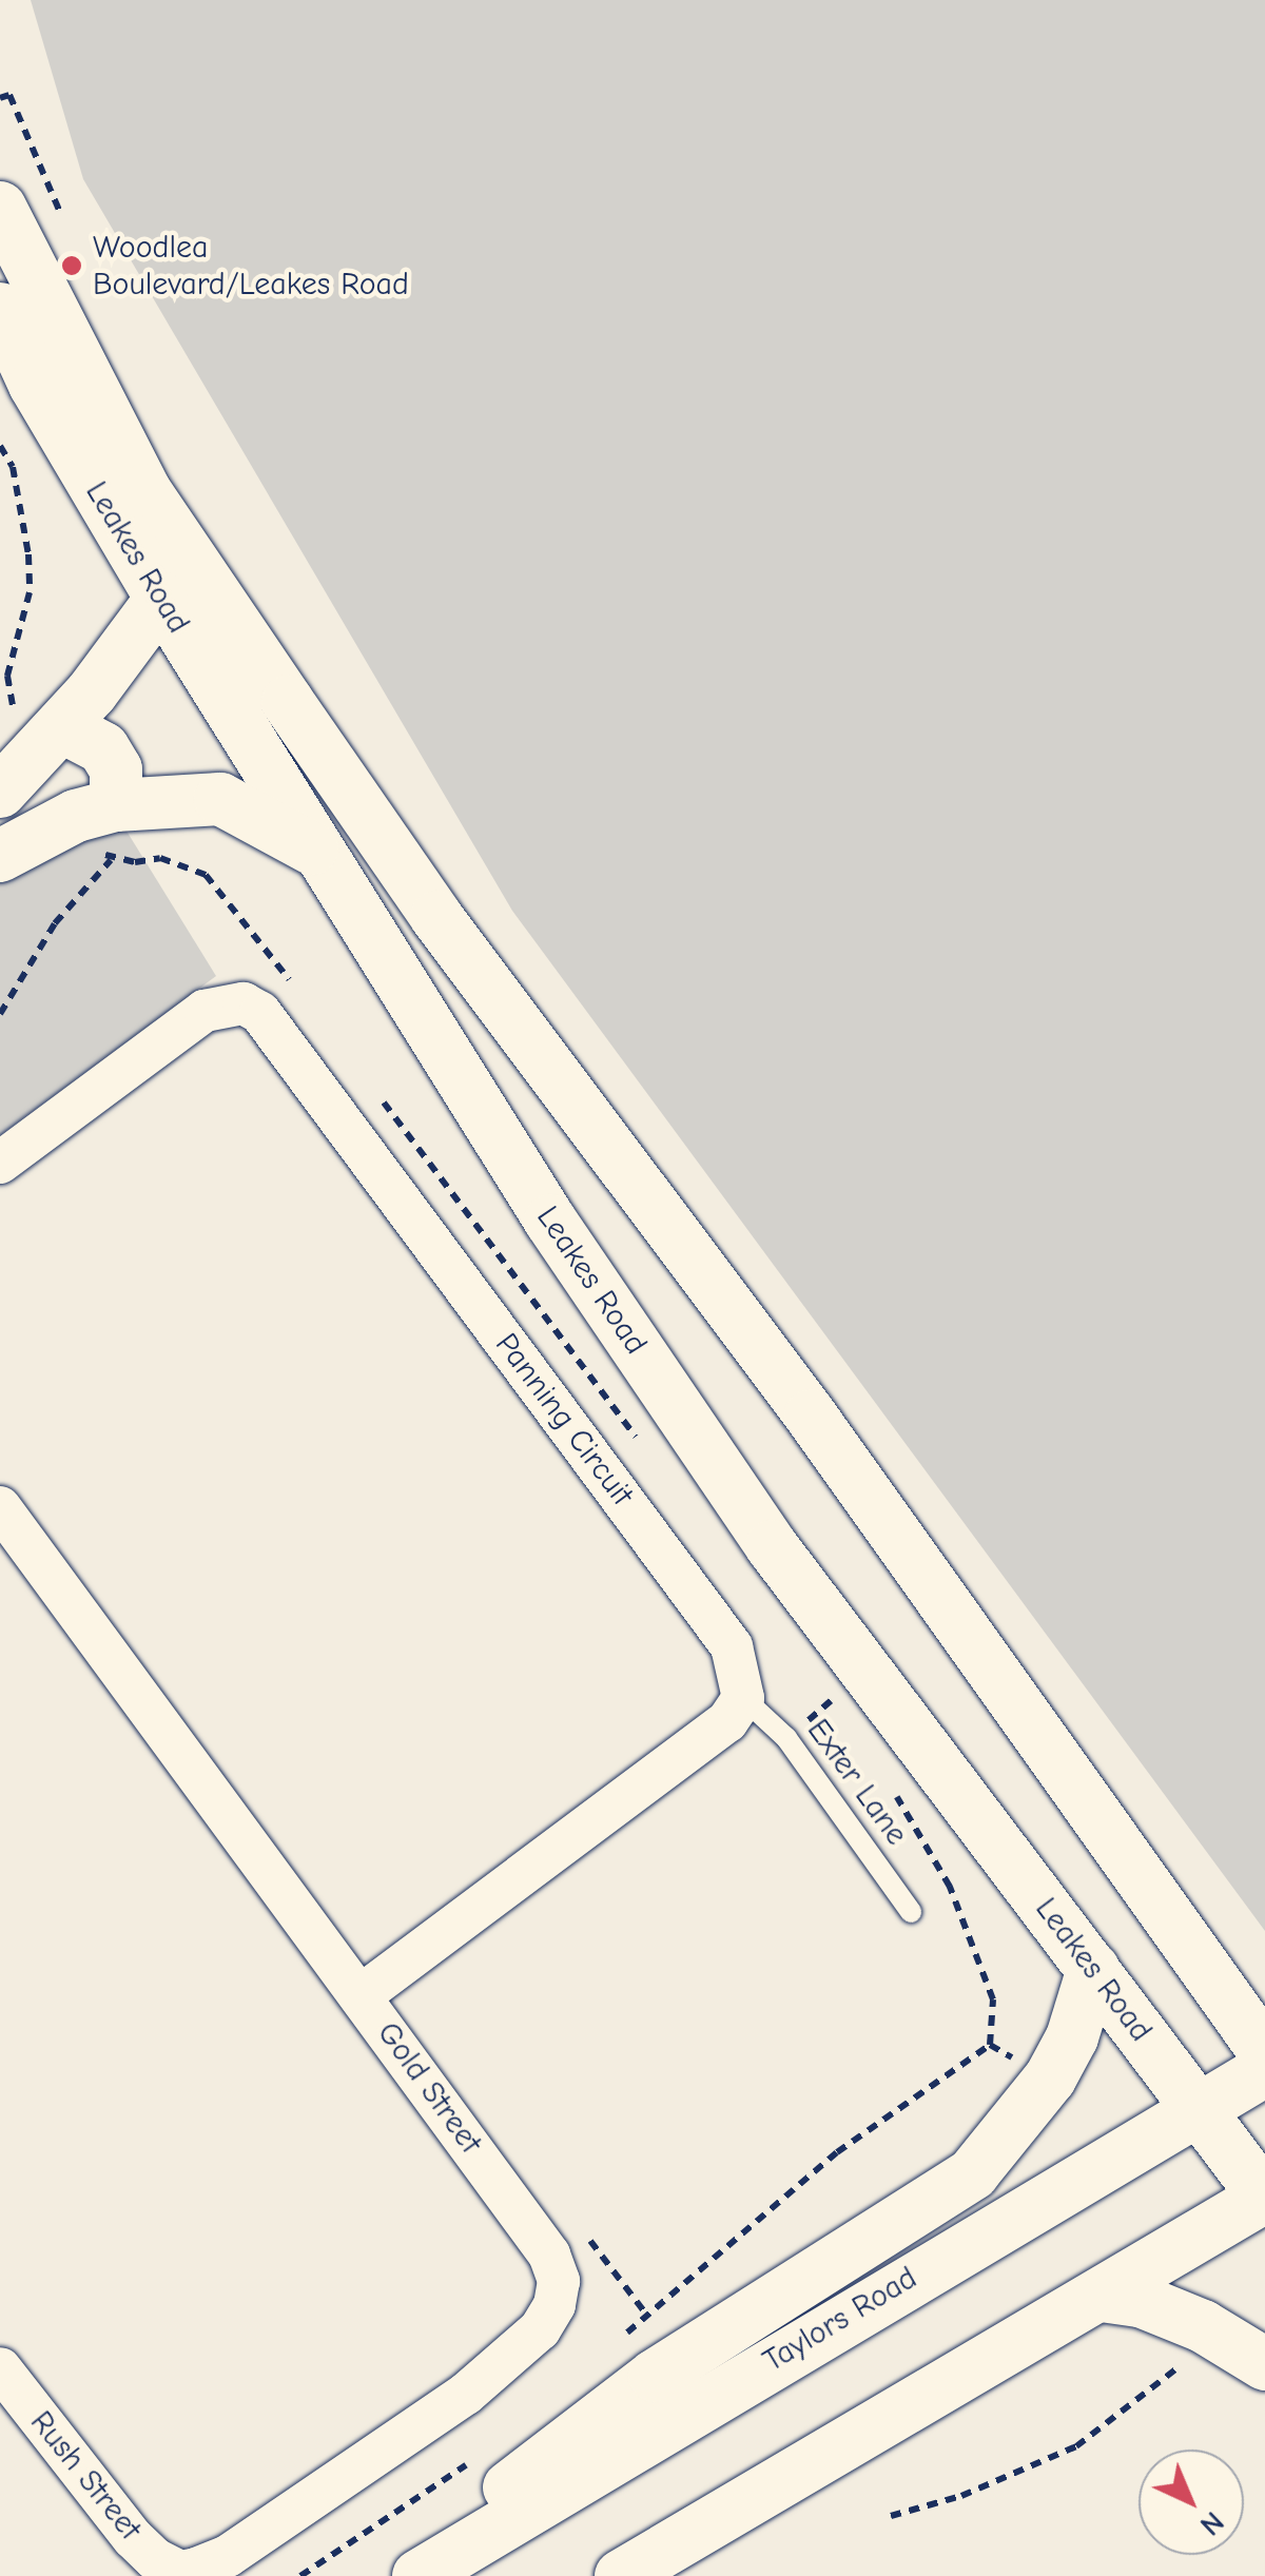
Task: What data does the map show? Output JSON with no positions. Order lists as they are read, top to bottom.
{
  "streets": {
    "street": [
      "Leakes Road",
      "Panning Circuit",
      "Gold Street",
      "Taylors Road",
      "Rush Street"
    ],
    "lane": ["Exter Lane"]
  },
  "crossings": [
    ["Leakes Road", "Taylors Road"],
    ["Panning Circuit", "Exter Lane"],
    ["Gold Street", "Rush Street"]
  ],
  "places": ["Woodlea Boulevard/Leakes Road"],
  "north": "bottom right"
}
